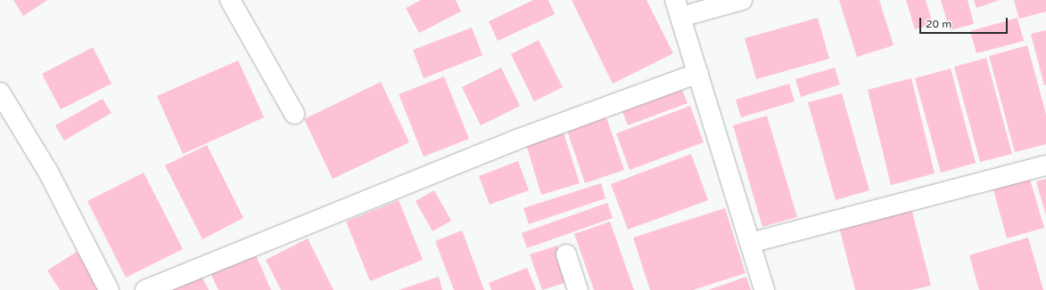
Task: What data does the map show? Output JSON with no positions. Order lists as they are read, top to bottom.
{
  "scale_bar": "20 m"
}
